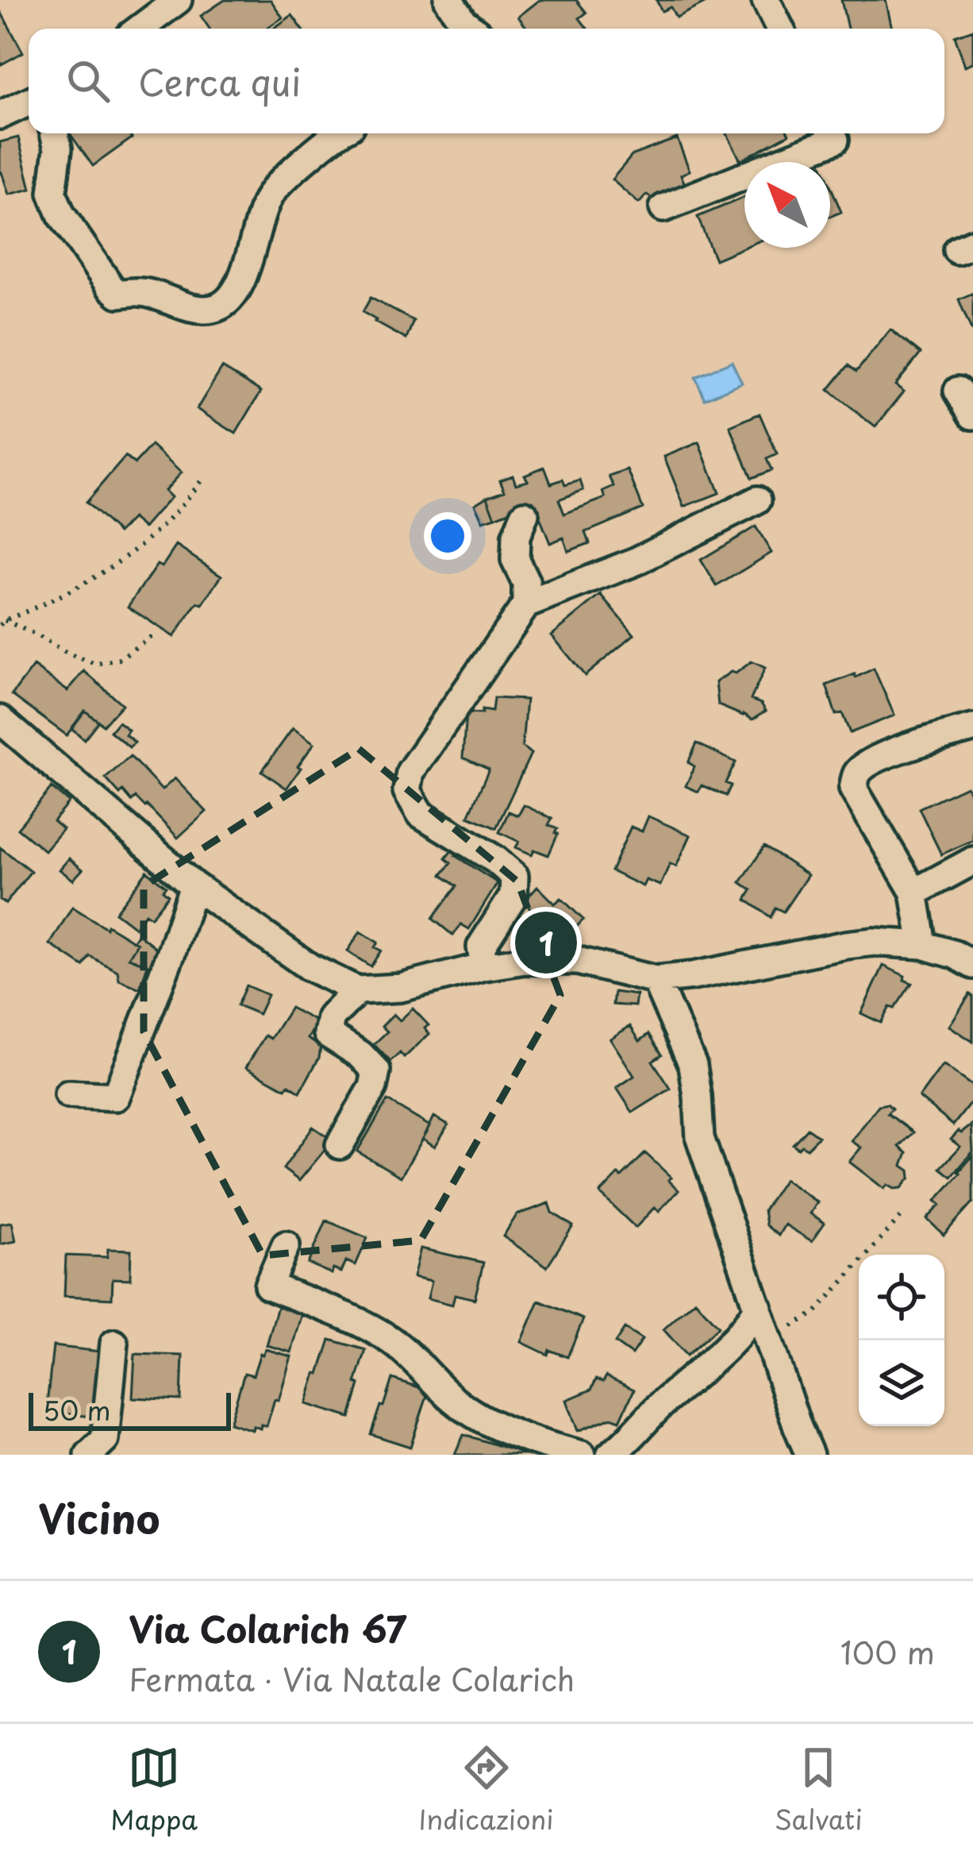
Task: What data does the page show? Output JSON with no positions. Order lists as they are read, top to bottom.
{
  "scale_bar": "50 m",
  "north": "top left",
  "page": {
    "search": "Cerca qui",
    "pins": "1",
    "scale": "50 m",
    "heading": "Vicino",
    "list": [
      {
        "mark": "1",
        "name": "Via Colarich 67",
        "note": "Fermata · Via Natale Colarich",
        "value": "100 m"
      }
    ],
    "nav": ["Mappa", "Indicazioni", "Salvati"]
  }
}
